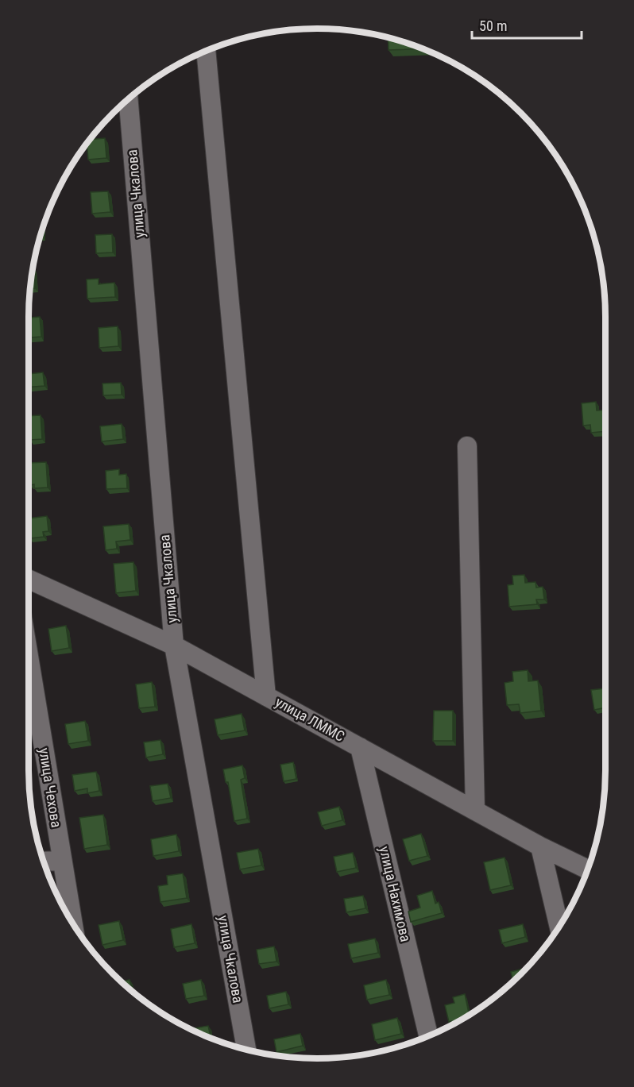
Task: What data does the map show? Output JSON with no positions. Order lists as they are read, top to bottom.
{
  "streets": {
    "street": [
      "улица Чкалова",
      "улица ЛММС",
      "улица Чехова",
      "улица Нахимова"
    ]
  },
  "crossings": [
    ["улица Чкалова", "улица ЛММС"],
    ["улица ЛММС", "улица Нахимова"]
  ],
  "scale_bar": "50 m"
}
